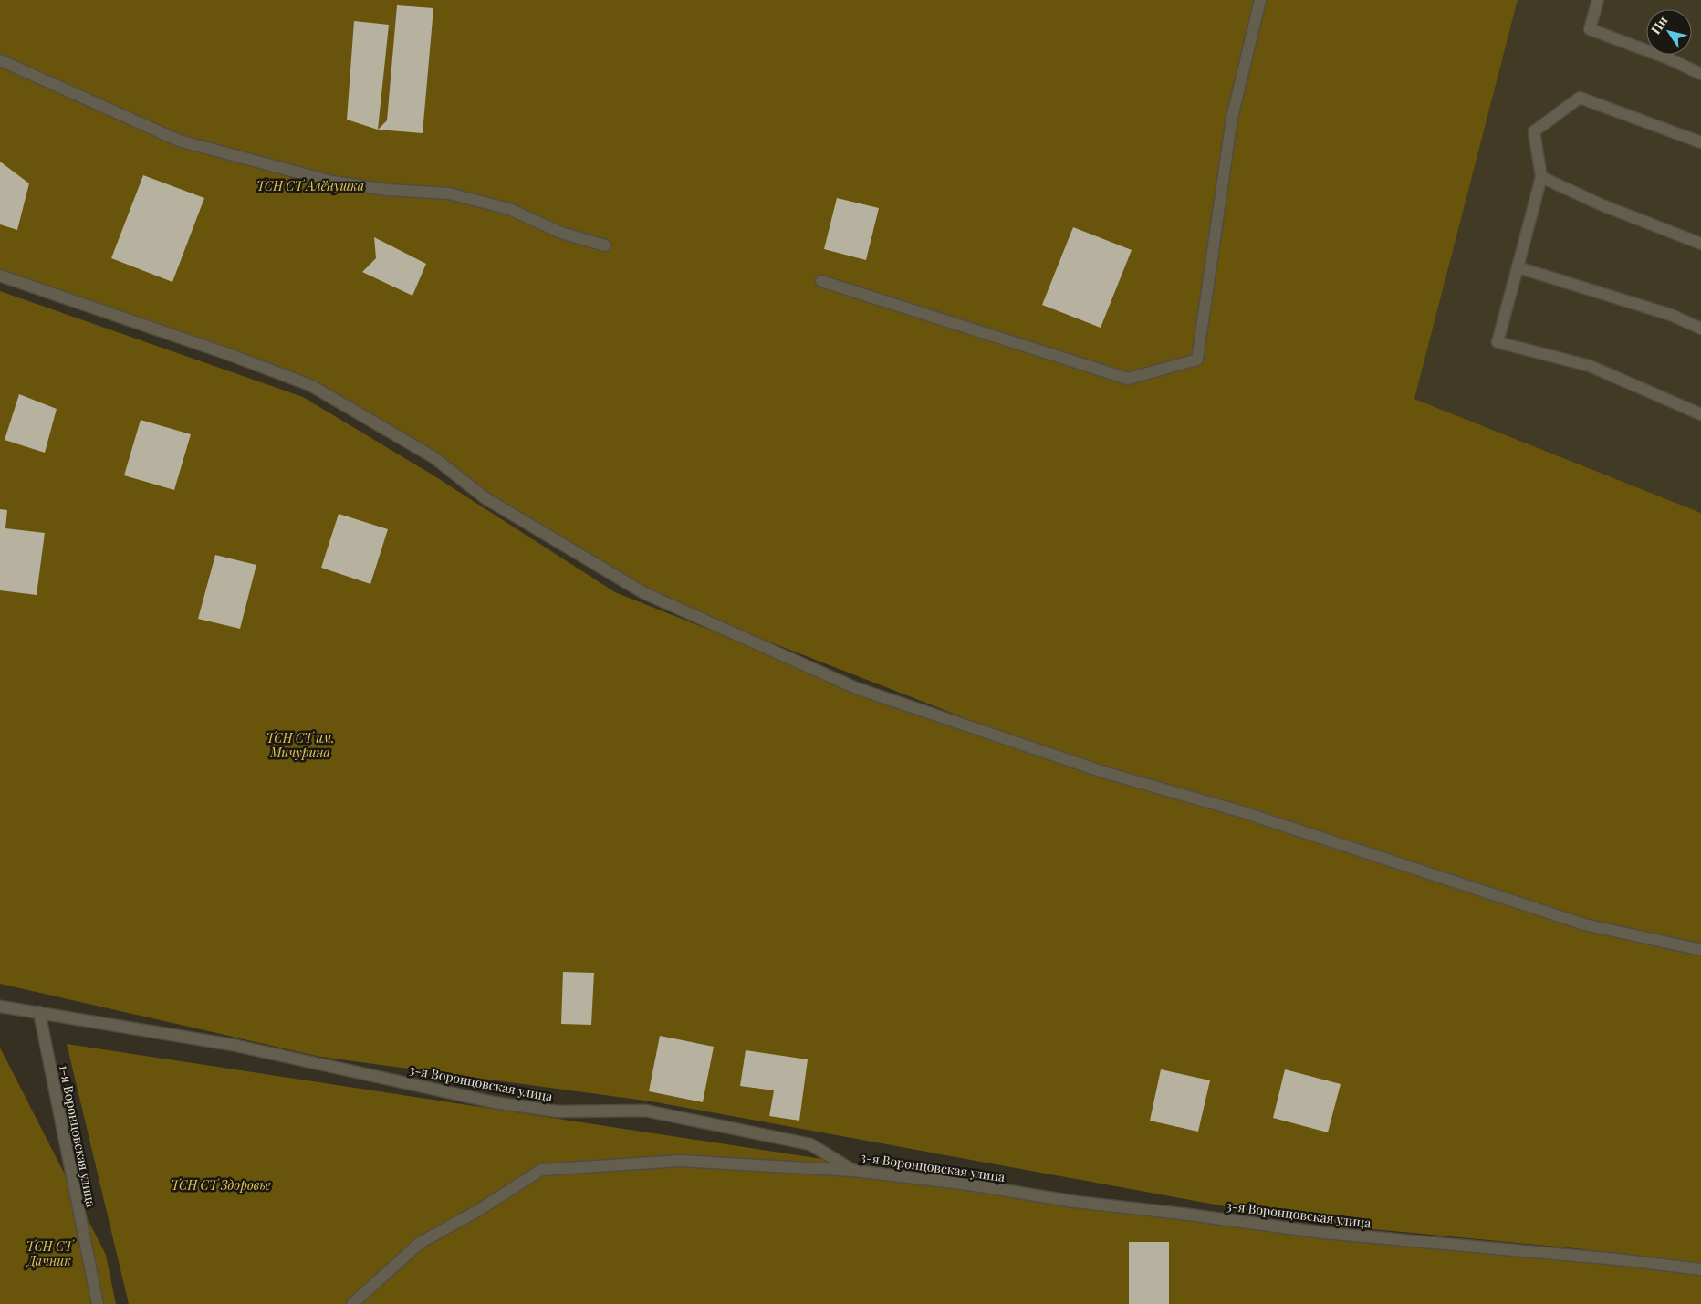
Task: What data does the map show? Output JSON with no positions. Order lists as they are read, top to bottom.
{
  "streets": {
    "street": ["3-я Воронцовская улица", "1-я Воронцовская улица"]
  },
  "crossings": [
    ["3-я Воронцовская улица", "1-я Воронцовская улица"]
  ],
  "parks": [
    "ТСН СТ Алёнушка",
    "ТСН СТ им. Мичурина",
    "ТСН СТ Здоровье",
    "ТСН СТ Дачник"
  ],
  "north": "top left"
}
